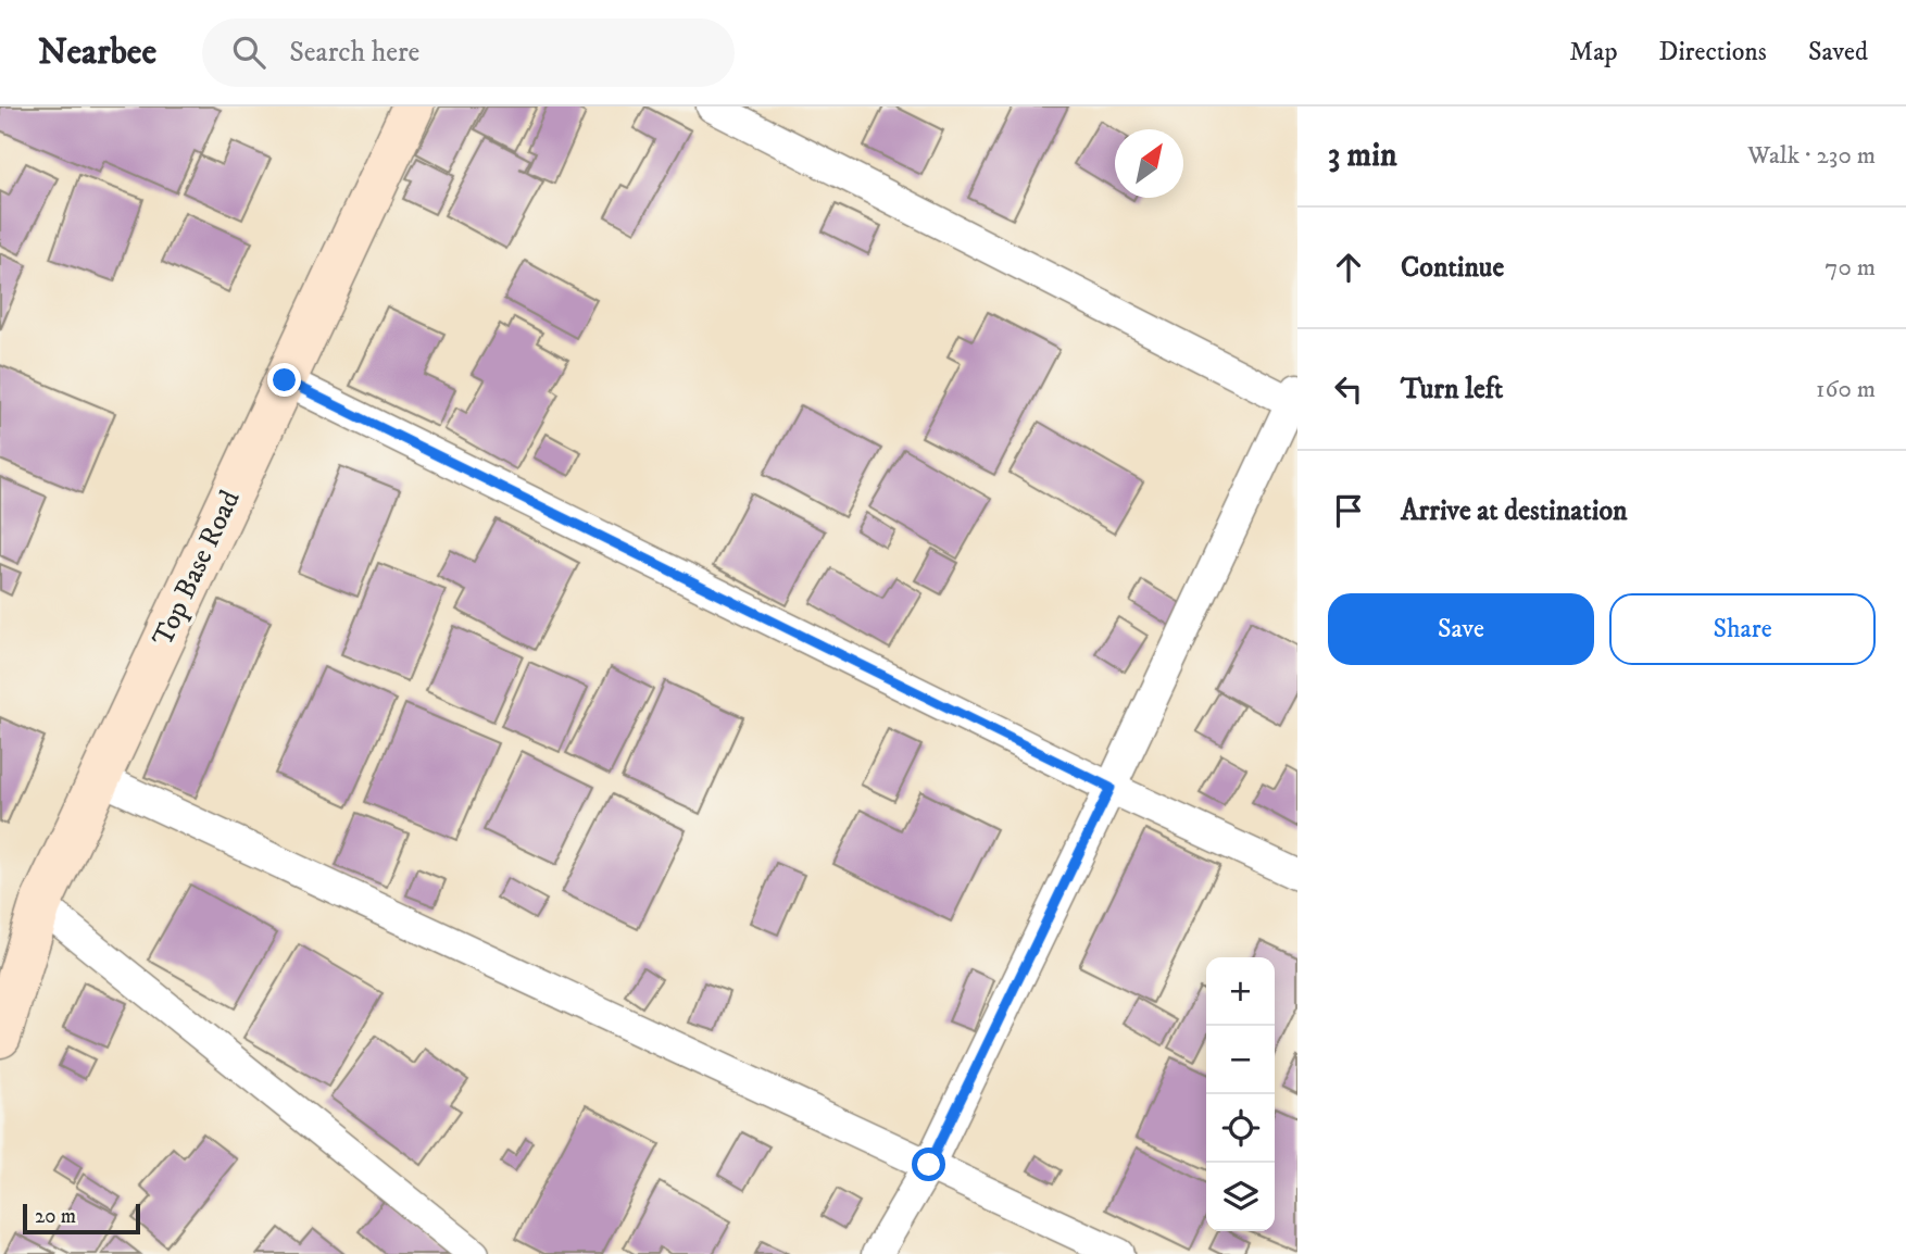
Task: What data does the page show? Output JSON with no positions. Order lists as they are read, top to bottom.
{
  "streets": {
    "street": ["Top Base Road"]
  },
  "scale_bar": "20 m",
  "north": "top right",
  "page": {
    "header": "Nearbee",
    "search": "Search here",
    "nav": ["Map", "Directions", "Saved"],
    "heading": ["3 min", "Walk · 230 m"],
    "list": [
      ["Continue", "70 m"],
      ["Turn left", "160 m"],
      "Arrive at destination"
    ],
    "buttons": ["Save", "Share"],
    "map_buttons": ["+", "−"],
    "scale": "20 m"
  }
}
